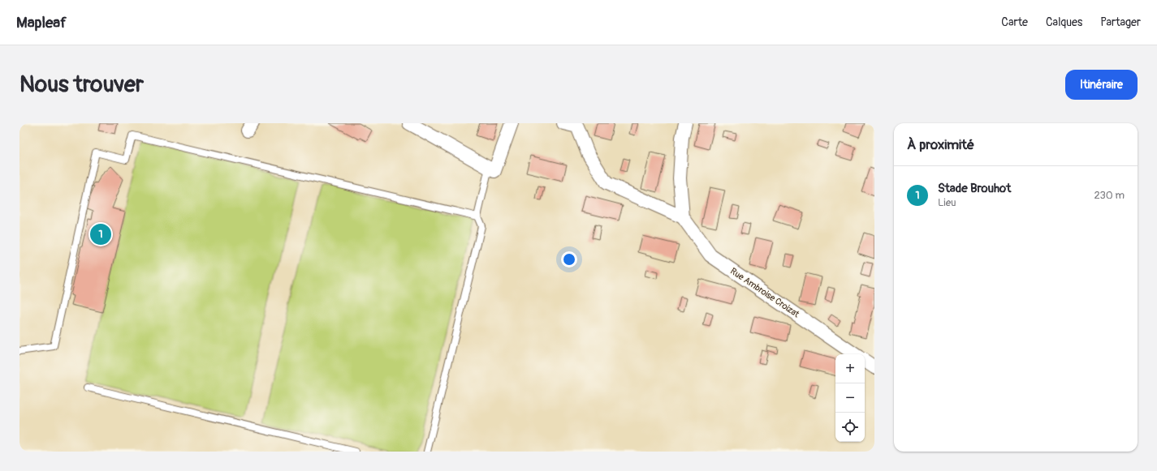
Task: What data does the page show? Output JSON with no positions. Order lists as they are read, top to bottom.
{
  "streets": {
    "street": ["Rue Ambroise Croizat"]
  },
  "page": {
    "header": "Mapleaf",
    "nav": ["Carte", "Calques", "Partager"],
    "buttons": "Itinéraire",
    "title": "Nous trouver",
    "heading": "À proximité",
    "list": [
      {
        "mark": "1",
        "name": "Stade Brouhot",
        "note": "Lieu",
        "value": "230 m"
      }
    ],
    "pins": "1",
    "map_buttons": ["+", "−"]
  }
}
